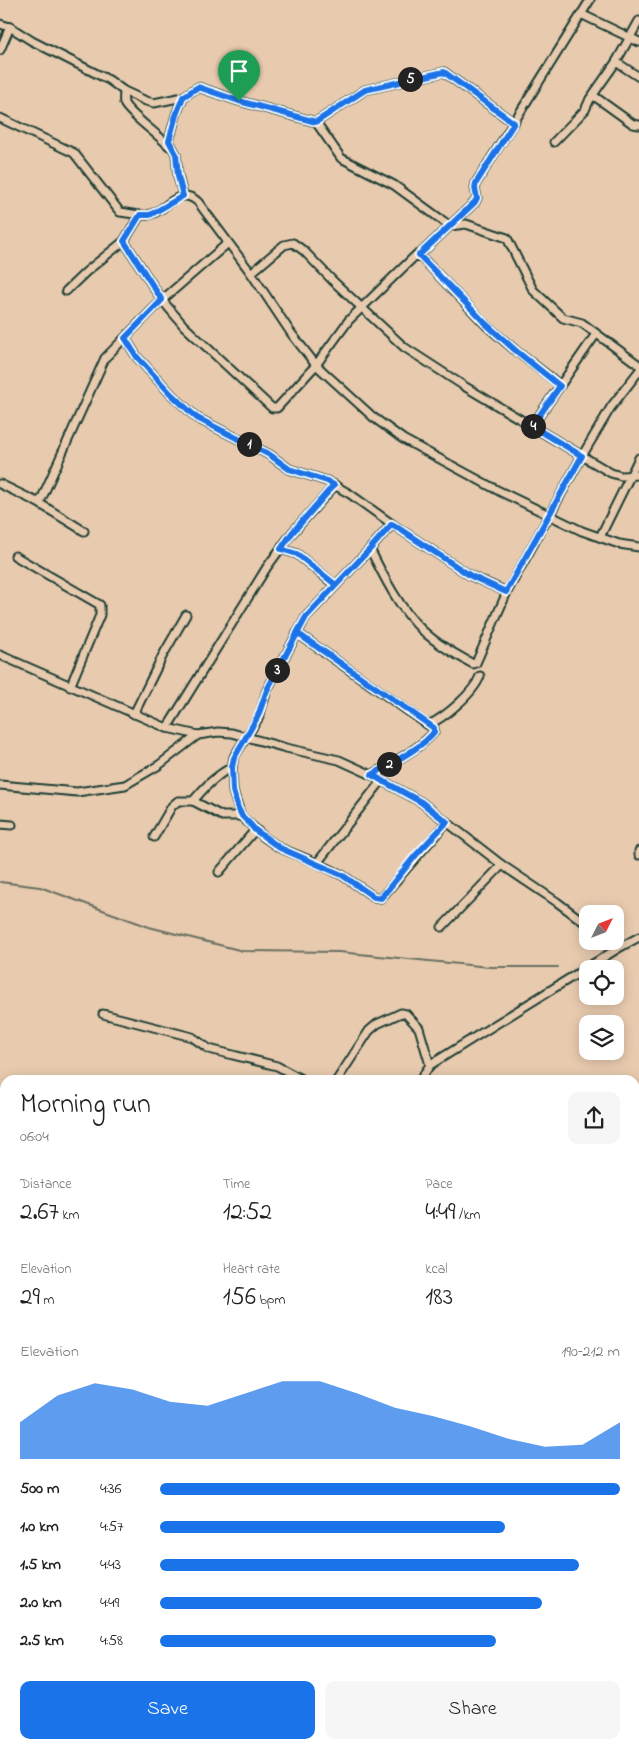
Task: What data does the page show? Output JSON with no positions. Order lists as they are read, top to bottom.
{
  "north": "top right",
  "page": {
    "pins": [
      "5",
      "4",
      "1",
      "3",
      "2"
    ],
    "heading": ["Morning run", "06:04"],
    "stats": [
      ["Distance", "2.67 km"],
      ["Time", "12:52"],
      ["Pace", "4:49 /km"],
      ["Elevation", "29 m"],
      ["Heart rate", "156 bpm"],
      ["kcal", "183"]
    ],
    "chart": ["Elevation", "190–212 m"],
    "list": [
      {
        "name": "500 m",
        "note": "4:36"
      },
      {
        "name": "1.0 km",
        "note": "4:57"
      },
      {
        "name": "1.5 km",
        "note": "4:43"
      },
      {
        "name": "2.0 km",
        "note": "4:49"
      },
      {
        "name": "2.5 km",
        "note": "4:58"
      }
    ],
    "buttons": ["Save", "Share"]
  }
}
